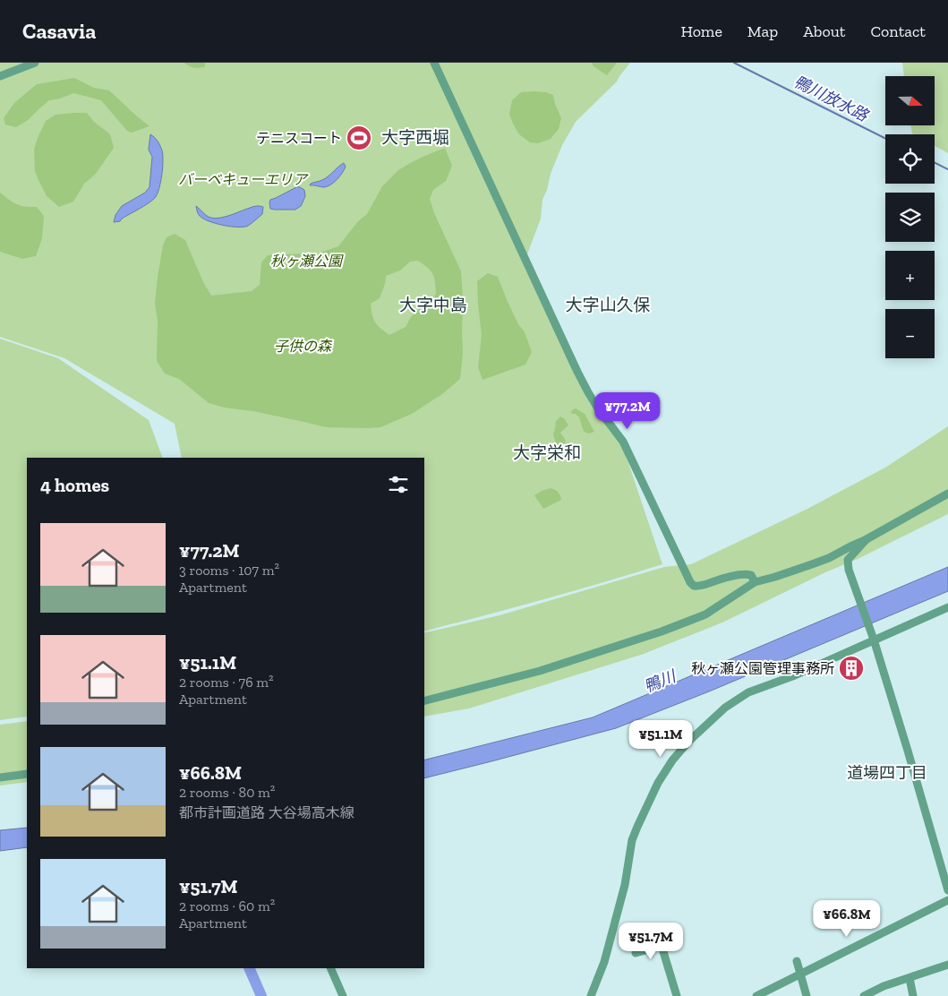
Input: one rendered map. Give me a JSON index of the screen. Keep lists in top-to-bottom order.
{
  "districts": [
    "大字西堀",
    "大字中島",
    "大字山久保",
    "大字栄和",
    "道場四丁目"
  ],
  "water": ["鴨川放水路", "鴨川"],
  "parks": ["バーベキューエリア", "秋ヶ瀬公園", "子供の森"],
  "places": {
    "sports": ["テニスコート"],
    "building": ["秋ヶ瀬公園管理事務所"]
  },
  "north": "right",
  "page": {
    "header": "Casavia",
    "nav": [
      "Home",
      "Map",
      "About",
      "Contact"
    ],
    "map_buttons": ["+", "−"],
    "price": [
      "¥77.2M",
      "¥51.1M",
      "¥66.8M",
      "¥51.7M"
    ],
    "heading": "4 homes",
    "list": [
      {
        "name": "¥77.2M",
        "note": "3 rooms · 107 m² · Apartment"
      },
      {
        "name": "¥51.1M",
        "note": "2 rooms · 76 m² · Apartment"
      },
      {
        "name": "¥66.8M",
        "note": "2 rooms · 80 m² · 都市計画道路 大谷場高木線"
      },
      {
        "name": "¥51.7M",
        "note": "2 rooms · 60 m² · Apartment"
      }
    ]
  }
}
